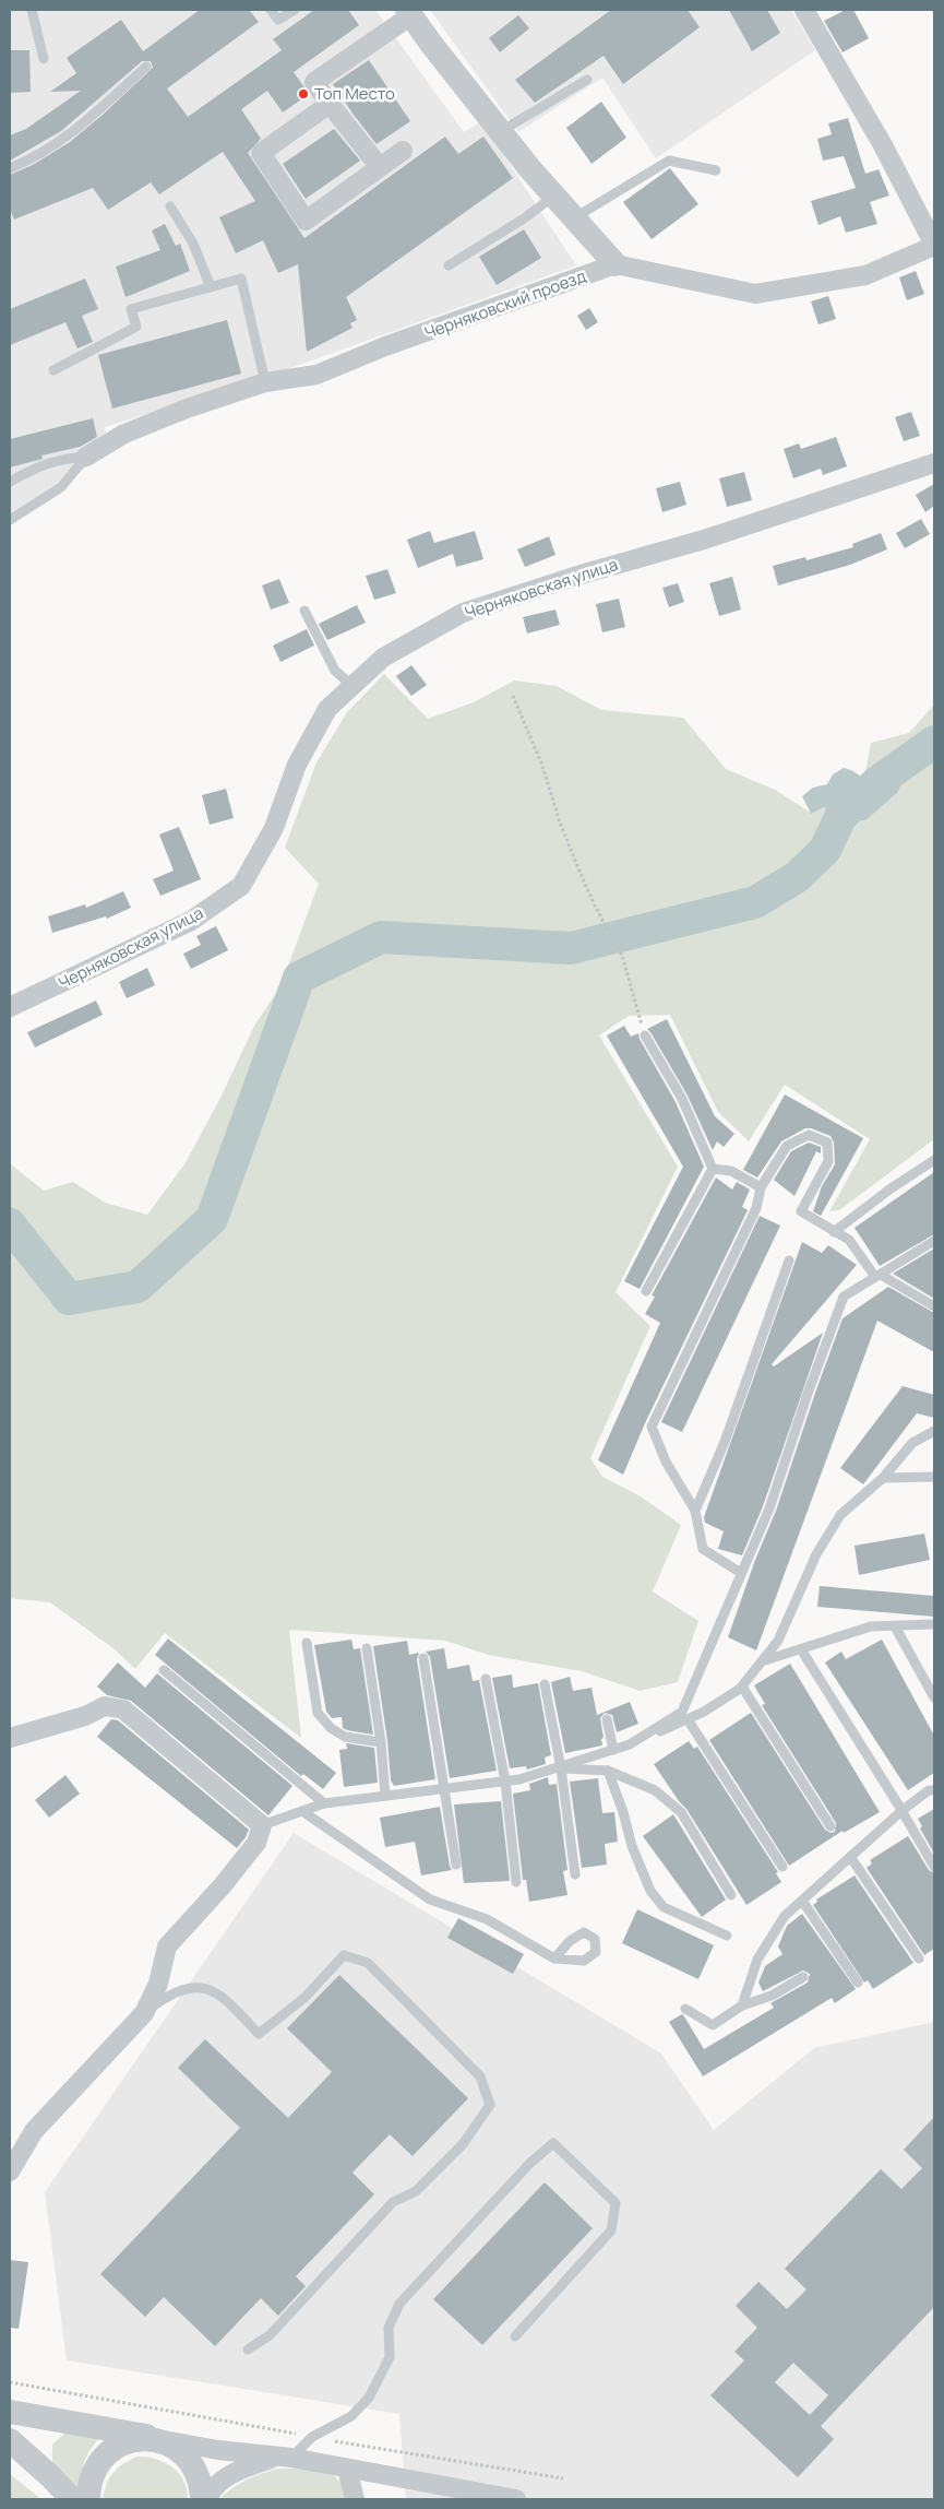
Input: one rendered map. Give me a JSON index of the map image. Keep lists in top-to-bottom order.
{
  "streets": {
    "street": ["Черняковский проезд", "Черняковская улица"]
  },
  "places": ["Топ Место"]
}
